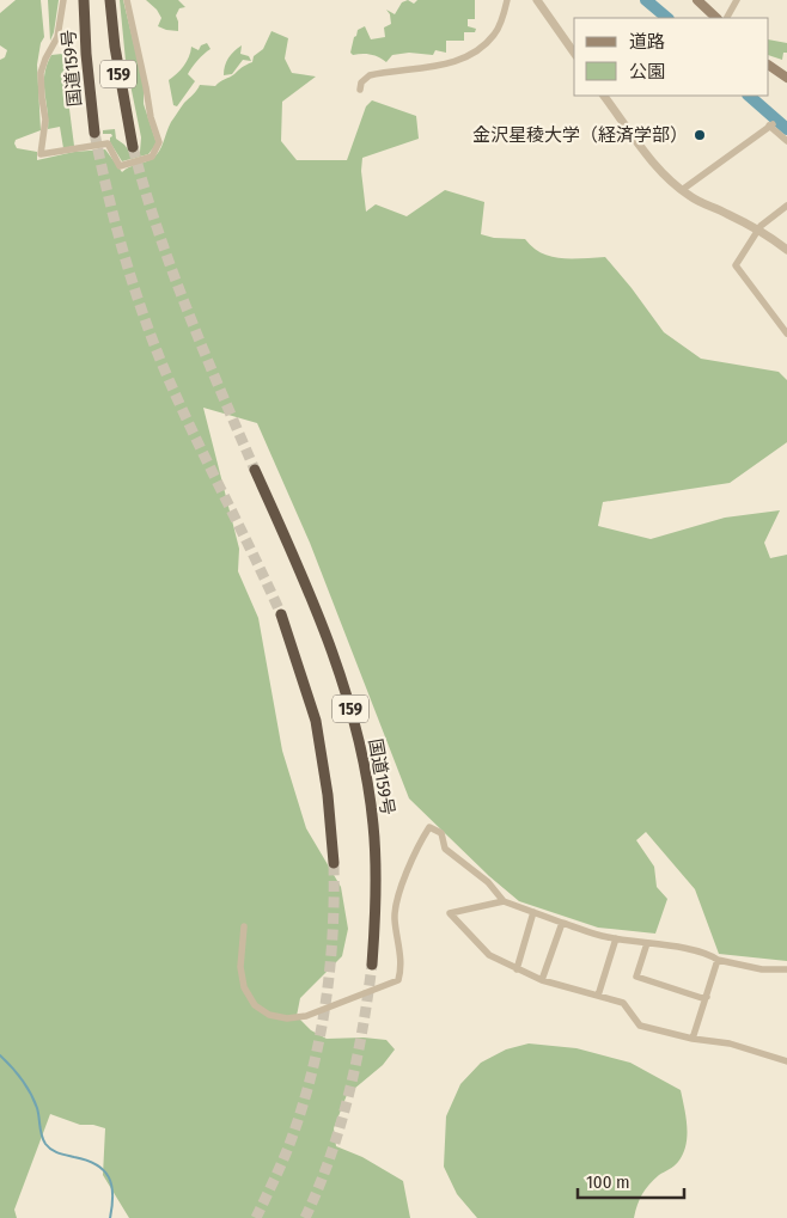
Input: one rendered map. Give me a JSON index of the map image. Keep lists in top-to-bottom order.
{
  "streets": {
    "highway": ["国道159号", "159"]
  },
  "places": ["金沢星稜大学（経済学部）"],
  "legend": ["道路", "公園"],
  "scale_bar": "100 m"
}
